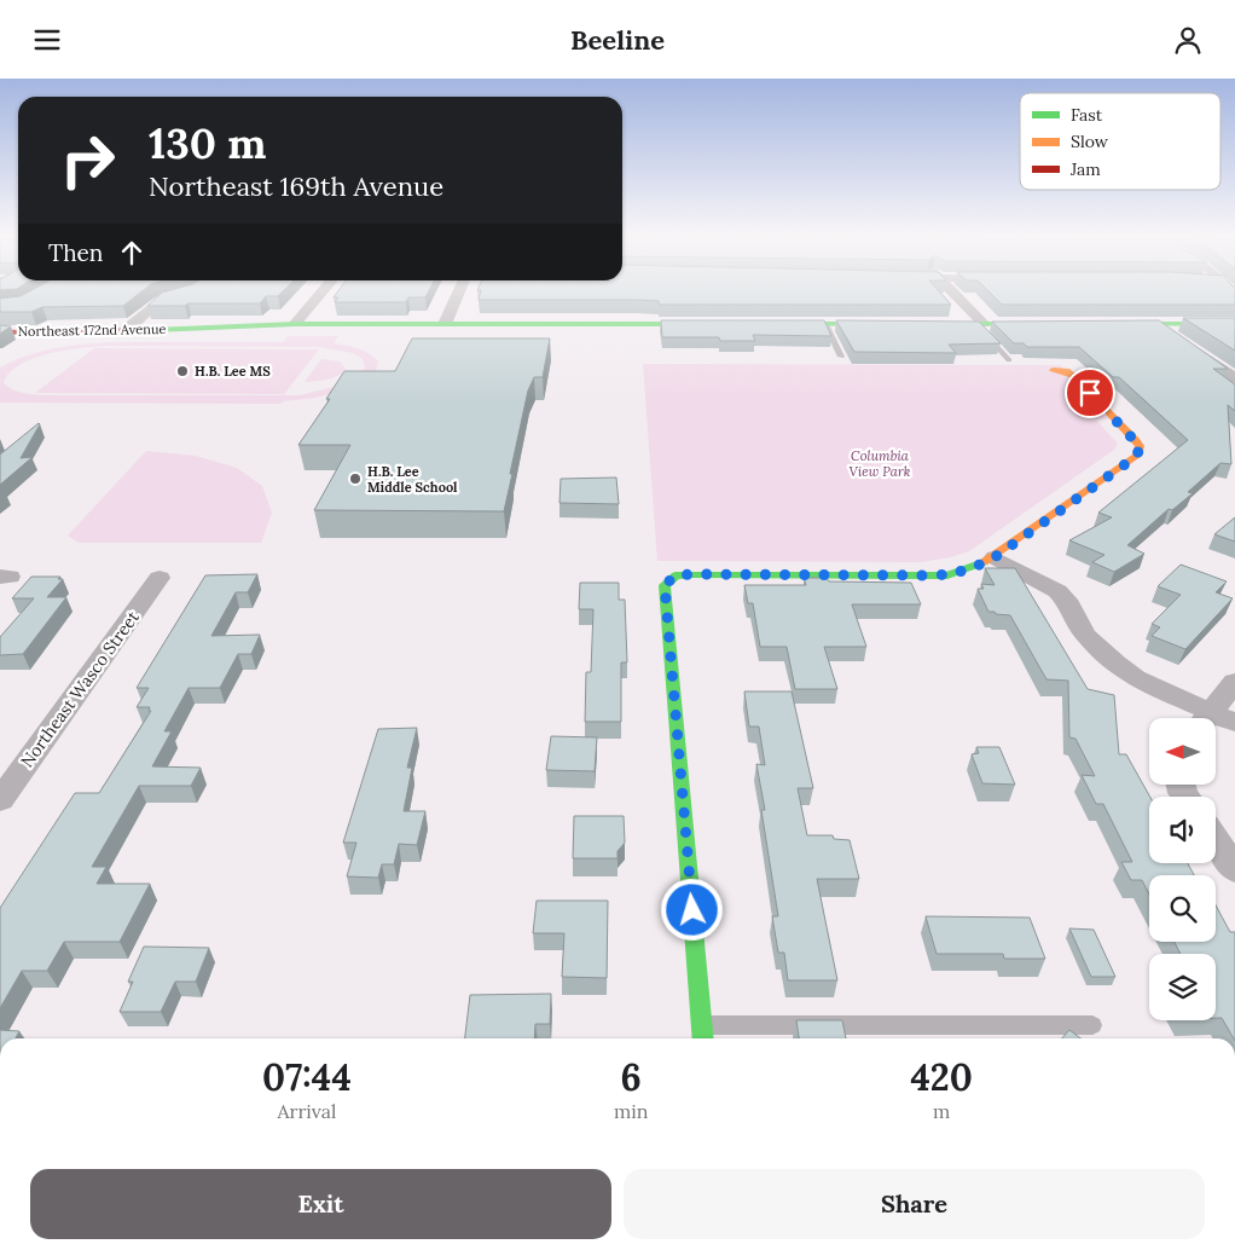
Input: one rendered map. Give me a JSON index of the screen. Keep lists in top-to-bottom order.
{
  "streets": {
    "street": ["Northeast 172nd Avenue", "Northeast Wasco Street"]
  },
  "parks": ["Columbia View Park"],
  "places": ["H.B. Lee MS", "H.B. Lee Middle School"],
  "legend": ["Fast", "Slow", "Jam"],
  "north": "left",
  "page": {
    "header": "Beeline",
    "turn": ["130 m", "Northeast 169th Avenue"],
    "then": "Then",
    "eta": [
      "07:44",
      "Arrival",
      "6",
      "min",
      "420",
      "m"
    ],
    "buttons": ["Exit", "Share"]
  }
}
